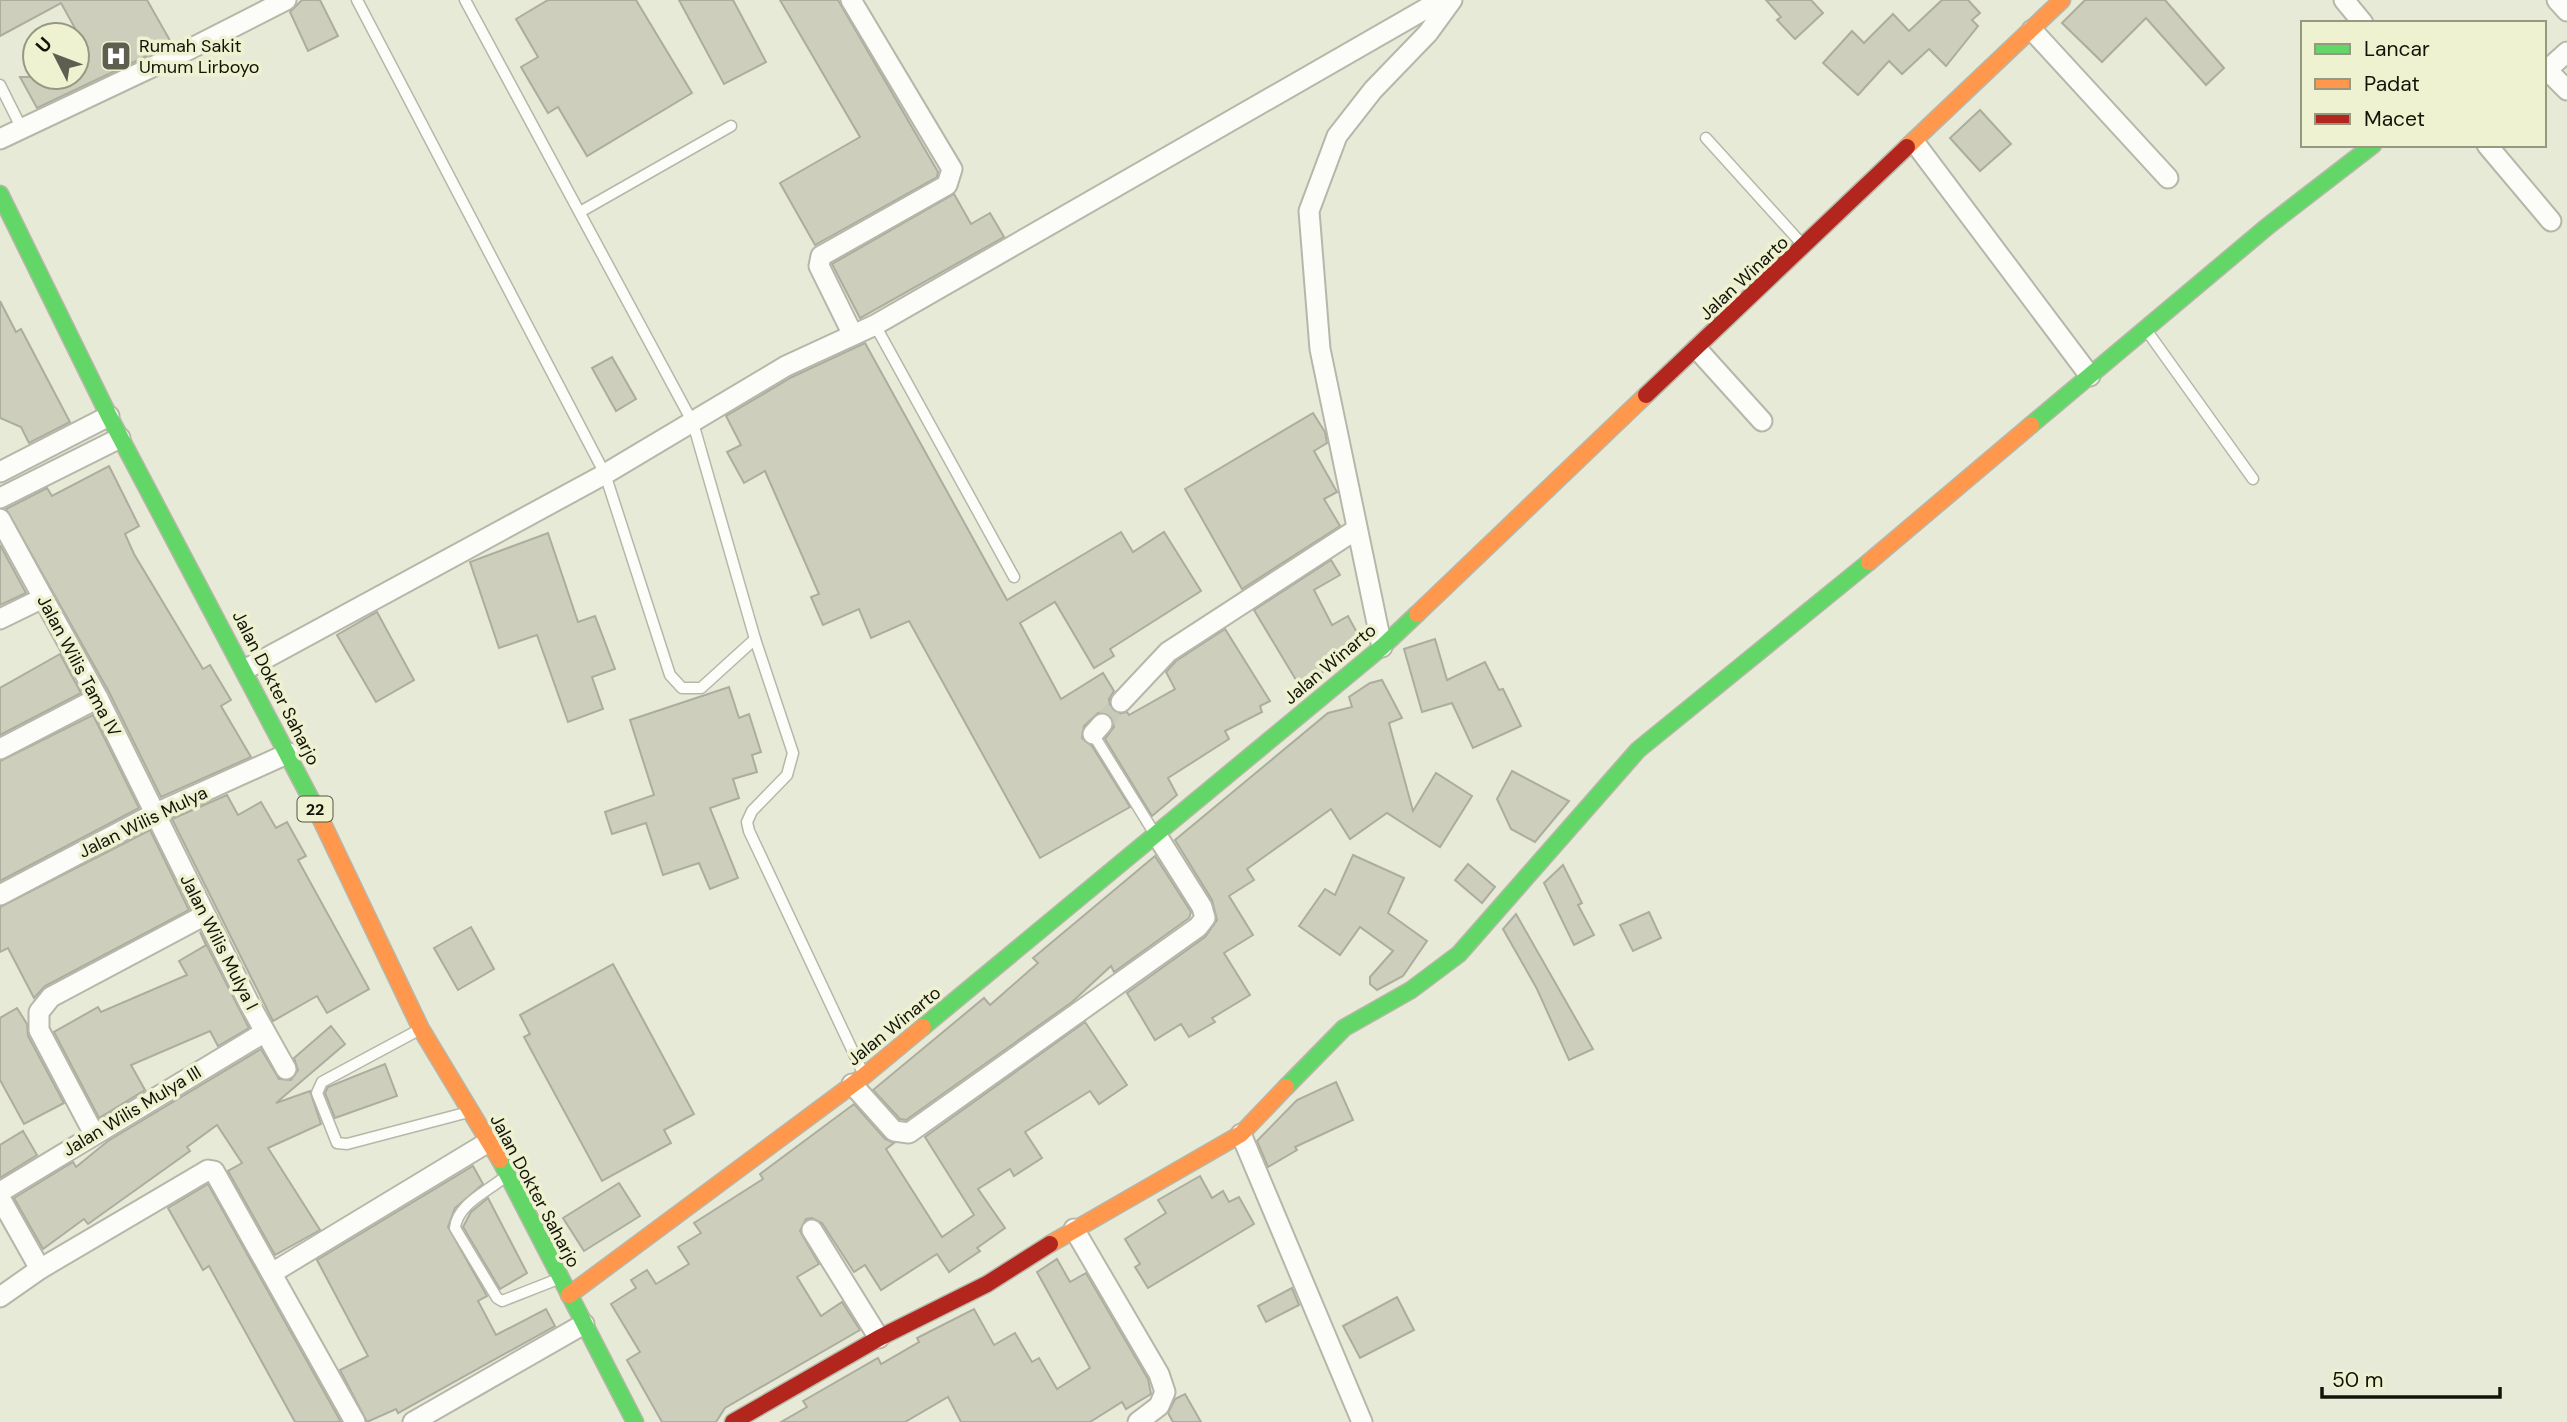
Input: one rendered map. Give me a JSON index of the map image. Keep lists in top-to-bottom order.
{
  "streets": {
    "main road": ["Jalan Winarto", "Jalan Dokter Saharjo", "22"],
    "street": [
      "Jalan Wilis Tama IV",
      "Jalan Wilis Mulya",
      "Jalan Wilis Mulya I",
      "Jalan Wilis Mulya III"
    ]
  },
  "crossings": [
    ["Jalan Winarto", "Jalan Dokter Saharjo"],
    ["Jalan Wilis Tama IV", "Jalan Wilis Mulya"],
    ["Jalan Wilis Tama IV", "Jalan Wilis Mulya I"],
    ["Jalan Dokter Saharjo", "Jalan Wilis Mulya"],
    ["Jalan Wilis Mulya", "Jalan Wilis Mulya I"],
    ["Jalan Wilis Mulya I", "Jalan Wilis Mulya III"]
  ],
  "places": {
    "hospital": ["Rumah Sakit Umum Lirboyo"]
  },
  "legend": ["Lancar", "Padat", "Macet"],
  "scale_bar": "50 m",
  "north": "top left"
}
